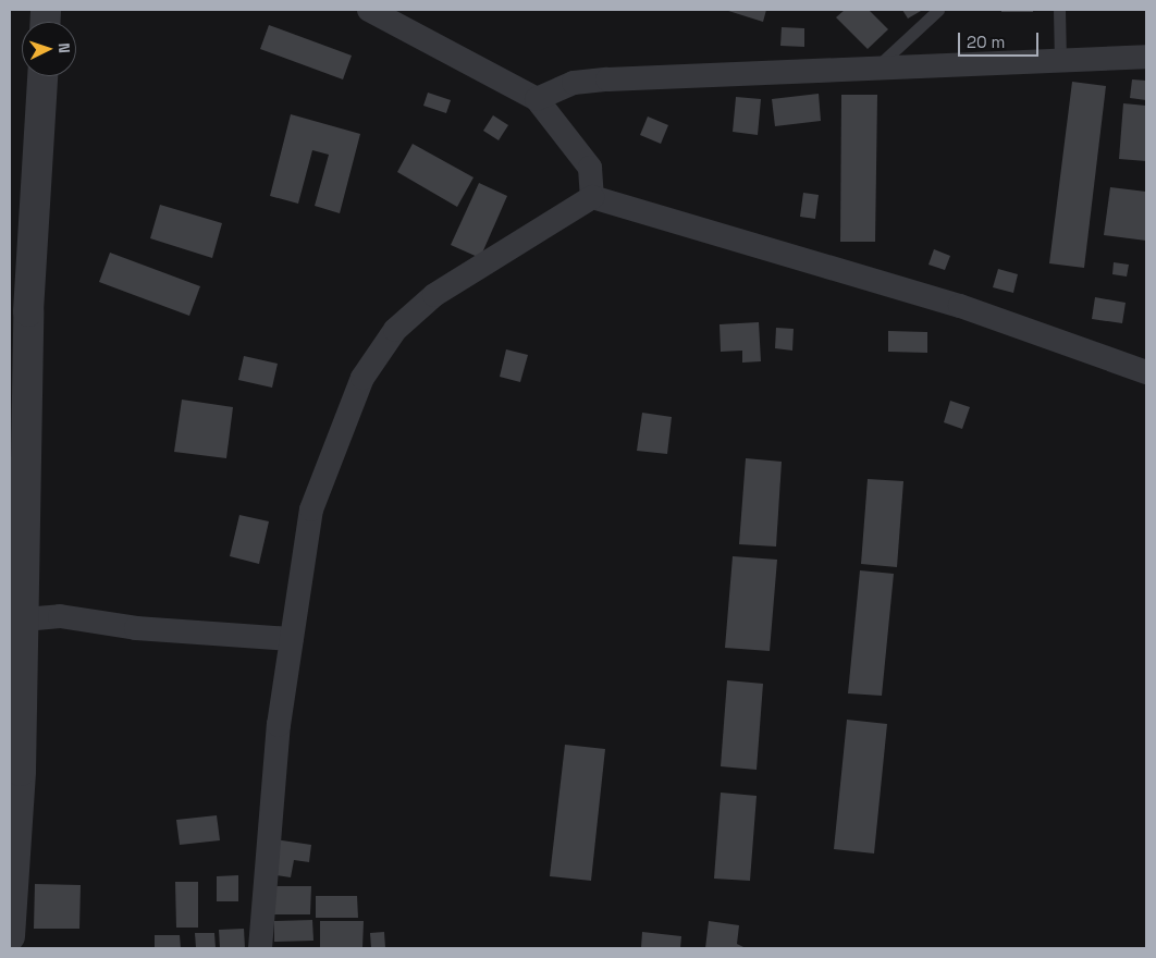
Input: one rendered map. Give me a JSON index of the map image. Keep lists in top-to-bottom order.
{
  "scale_bar": "20 m",
  "north": "right"
}
